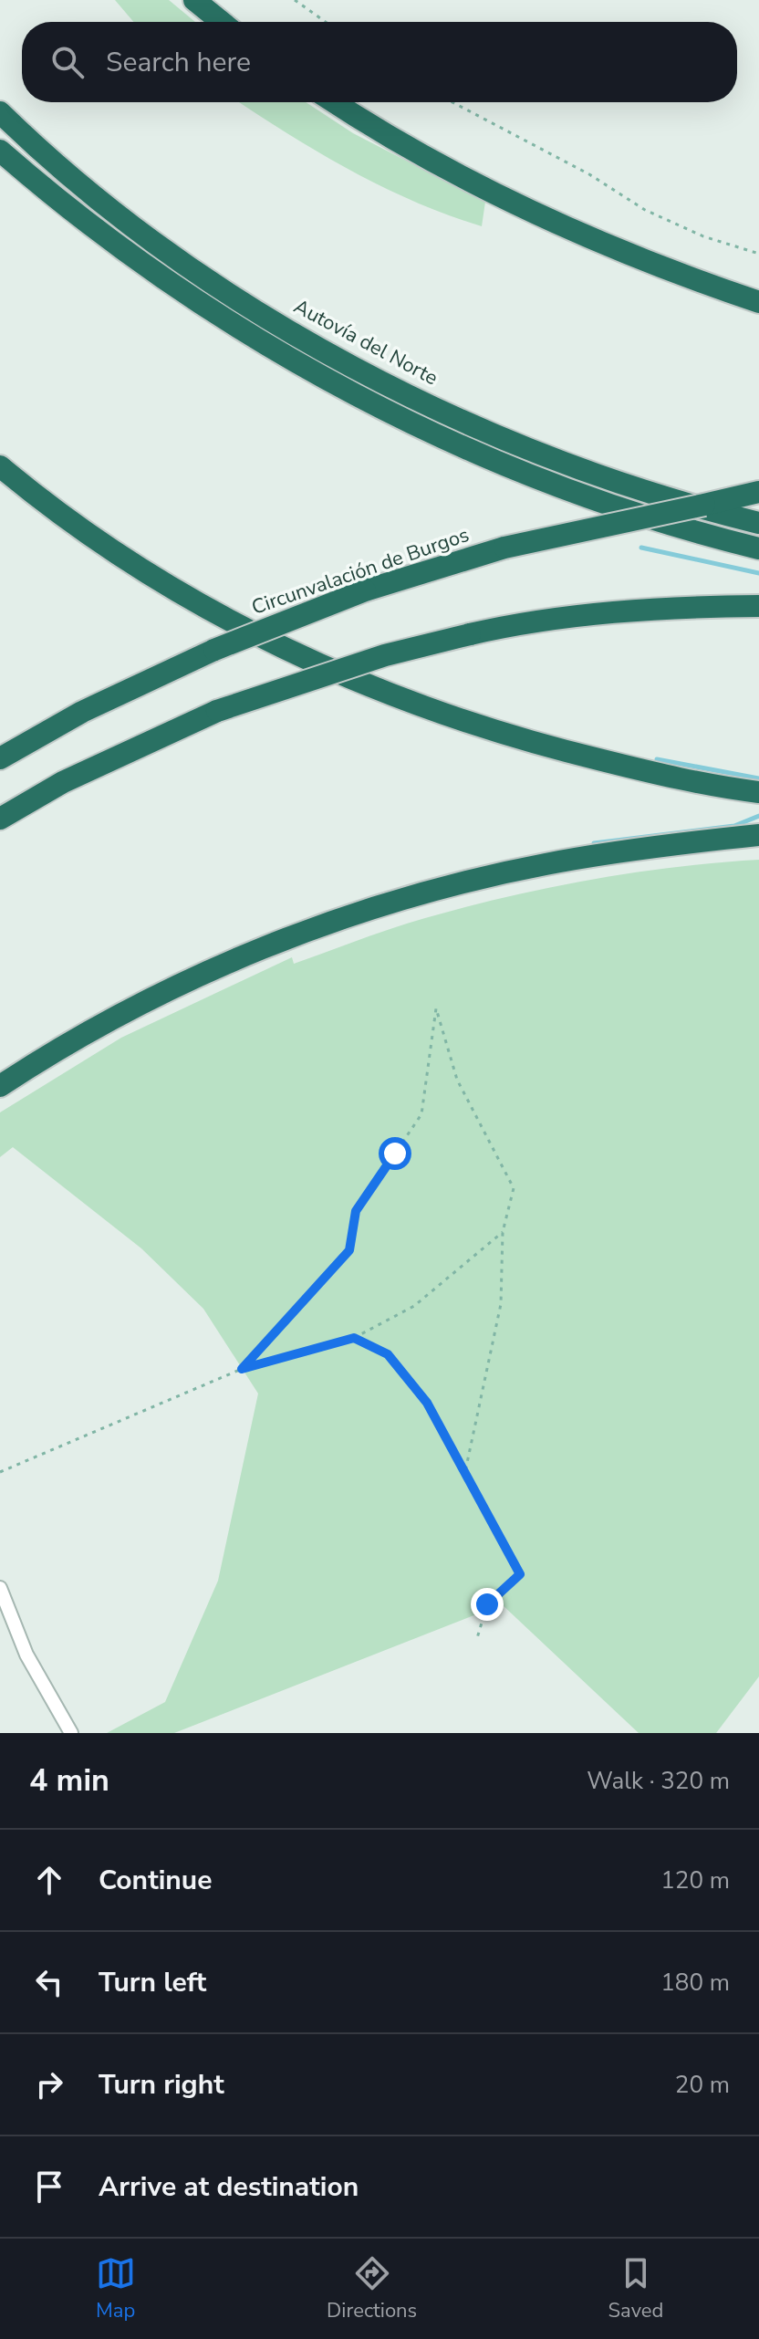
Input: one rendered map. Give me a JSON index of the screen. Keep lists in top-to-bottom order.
{
  "streets": {
    "highway": ["Autovía del Norte", "Circunvalación de Burgos"]
  },
  "page": {
    "search": "Search here",
    "heading": ["4 min", "Walk · 320 m"],
    "list": [
      ["Continue", "120 m"],
      ["Turn left", "180 m"],
      ["Turn right", "20 m"],
      "Arrive at destination"
    ],
    "nav": ["Map", "Directions", "Saved"]
  }
}
